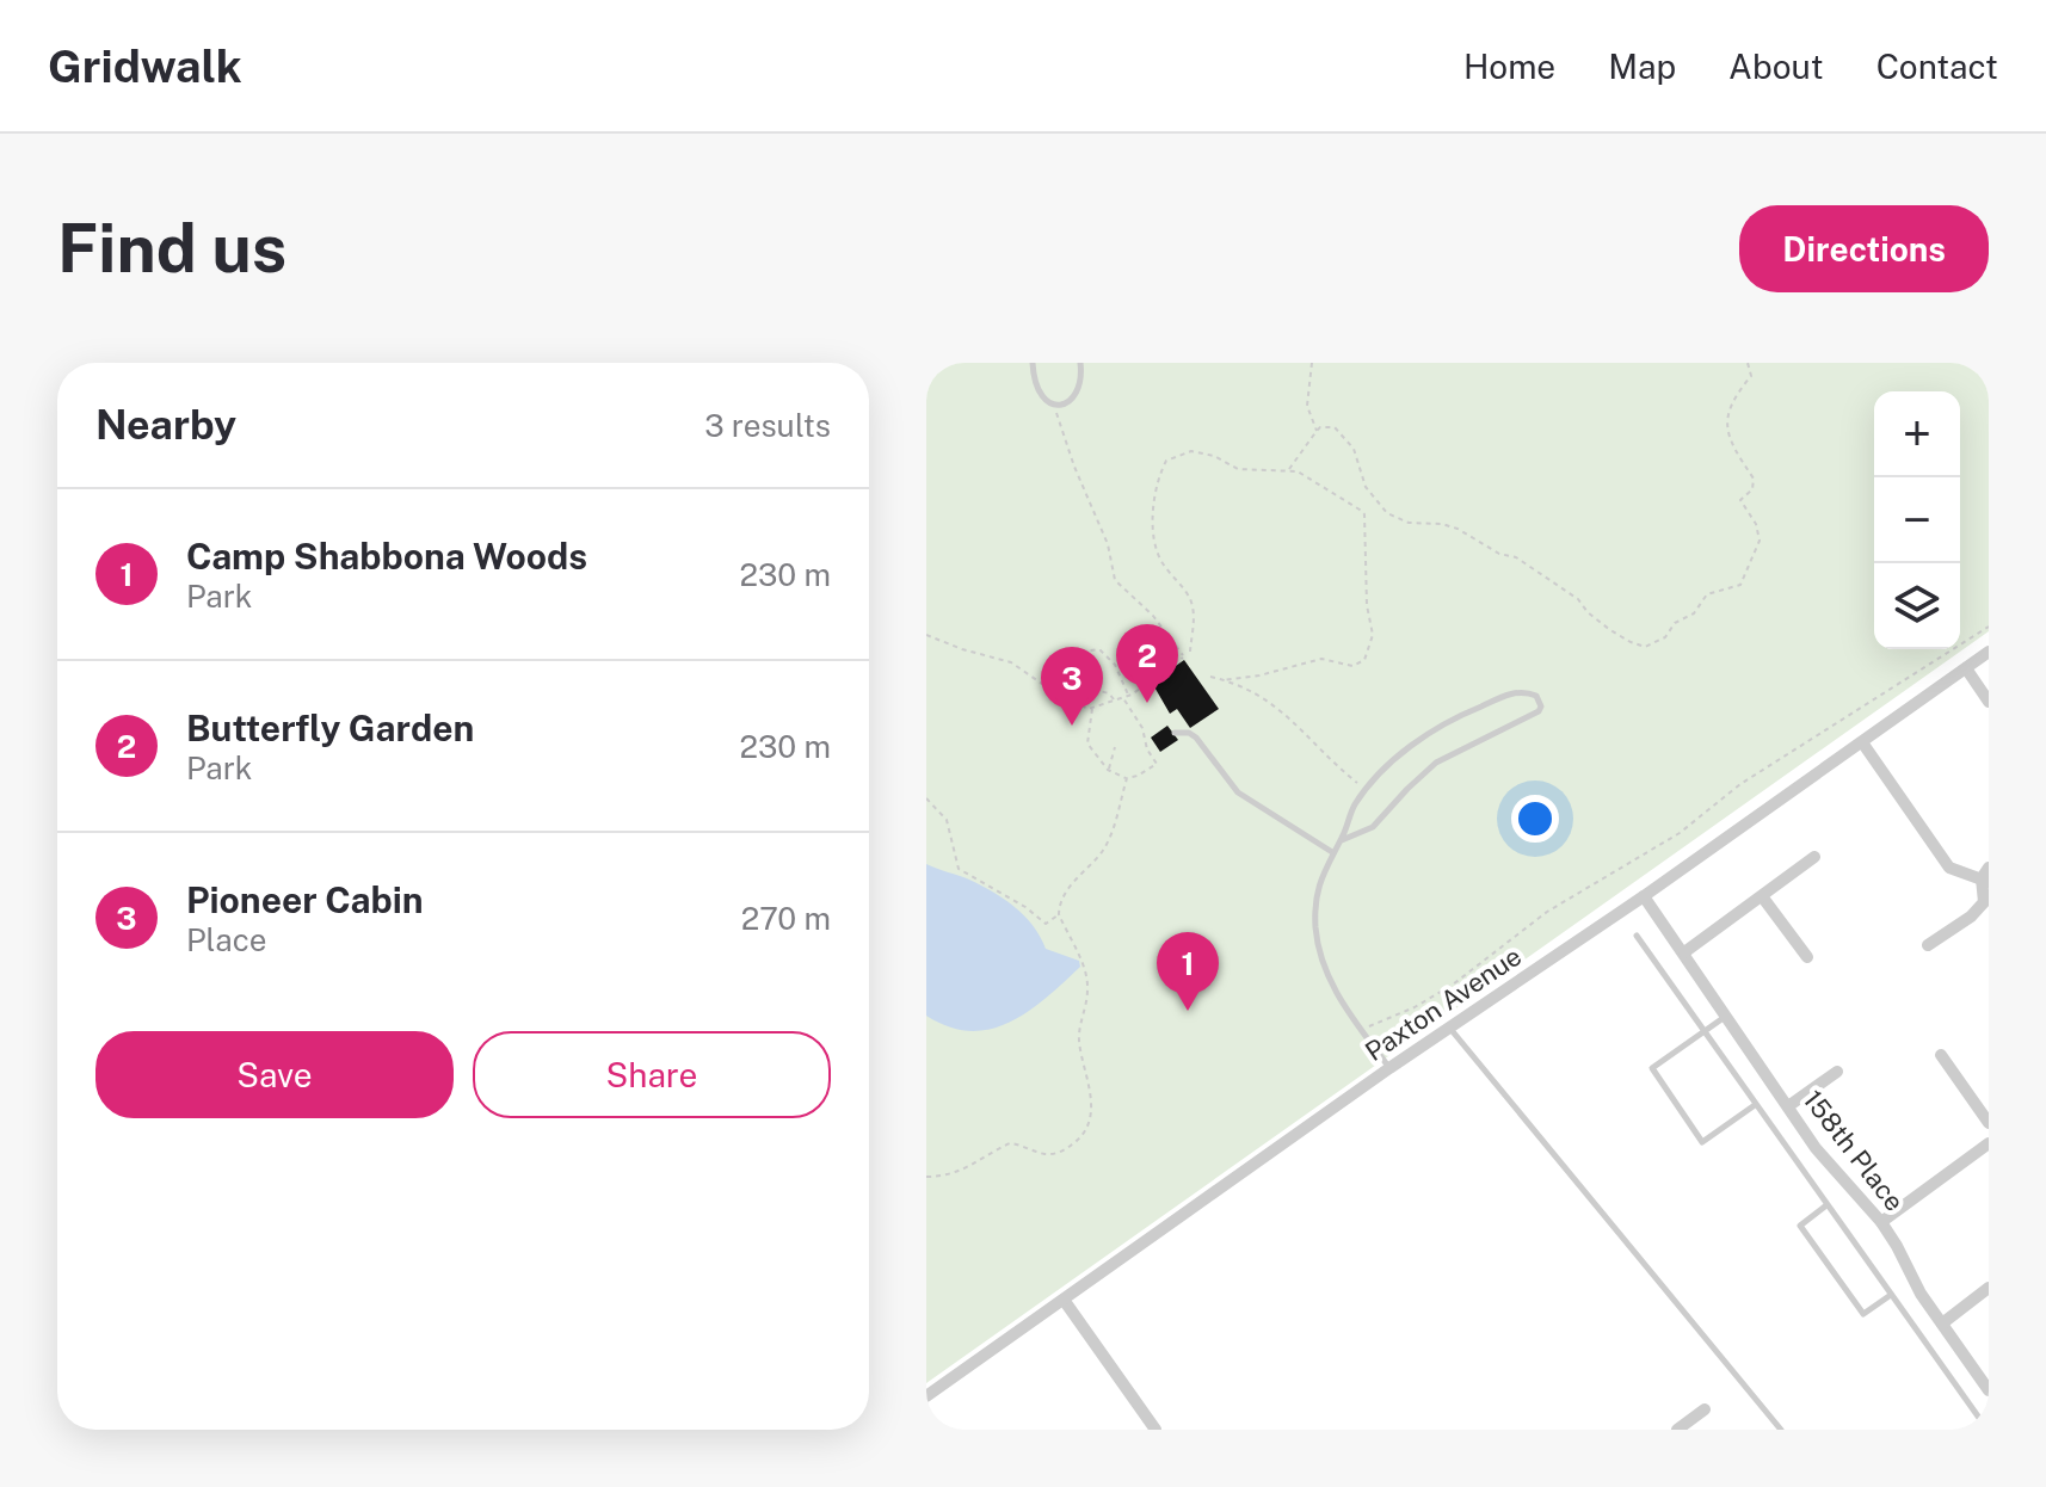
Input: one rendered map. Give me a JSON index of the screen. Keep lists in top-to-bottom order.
{
  "streets": {
    "street": ["Paxton Avenue", "158th Place"]
  },
  "crossings": [
    ["Paxton Avenue", "158th Place"]
  ],
  "page": {
    "header": "Gridwalk",
    "nav": [
      "Home",
      "Map",
      "About",
      "Contact"
    ],
    "buttons": [
      "Directions",
      ["Save", "Share"]
    ],
    "title": "Find us",
    "heading": ["Nearby", "3 results"],
    "map_buttons": ["+", "−"],
    "list": [
      {
        "mark": "1",
        "name": "Camp Shabbona Woods",
        "note": "Park",
        "value": "230 m"
      },
      {
        "mark": "2",
        "name": "Butterfly Garden",
        "note": "Park",
        "value": "230 m"
      },
      {
        "mark": "3",
        "name": "Pioneer Cabin",
        "note": "Place",
        "value": "270 m"
      }
    ],
    "pins": ["2", "3", "1"]
  }
}
